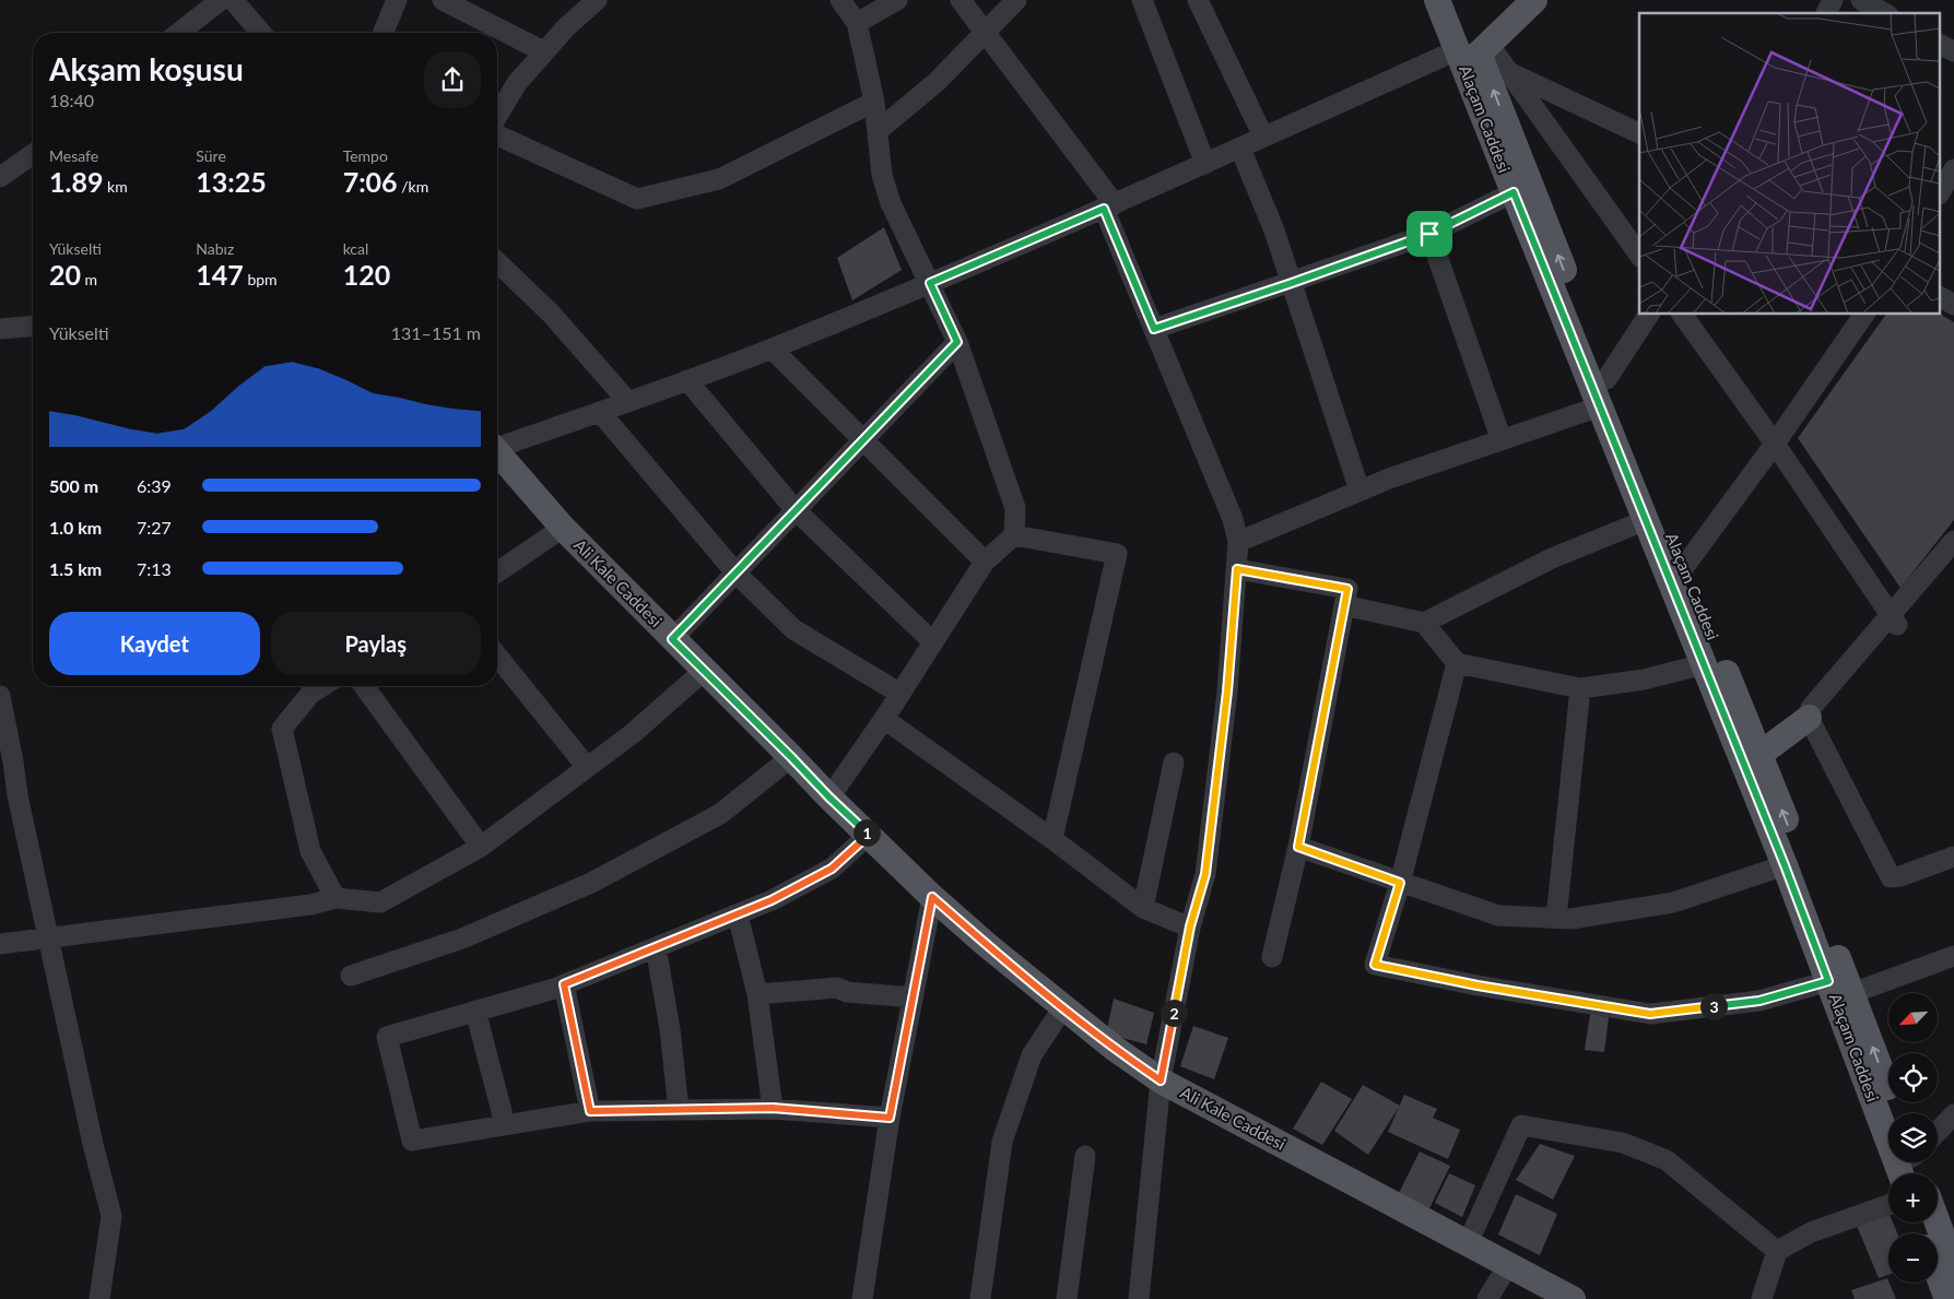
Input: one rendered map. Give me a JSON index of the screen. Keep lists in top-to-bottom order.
{
  "streets": {
    "main road": ["Alaçam Caddesi", "Ali Kale Caddesi"]
  },
  "north": "bottom left",
  "page": {
    "heading": ["Akşam koşusu", "18:40"],
    "stats": [
      ["Mesafe", "1.89 km"],
      ["Süre", "13:25"],
      ["Tempo", "7:06 /km"],
      ["Yükselti", "20 m"],
      ["Nabız", "147 bpm"],
      ["kcal", "120"]
    ],
    "chart": ["Yükselti", "131–151 m"],
    "list": [
      {
        "name": "500 m",
        "note": "6:39"
      },
      {
        "name": "1.0 km",
        "note": "7:27"
      },
      {
        "name": "1.5 km",
        "note": "7:13"
      }
    ],
    "buttons": ["Kaydet", "Paylaş"],
    "pins": ["1", "3", "2"],
    "map_buttons": ["+", "−"]
  }
}
